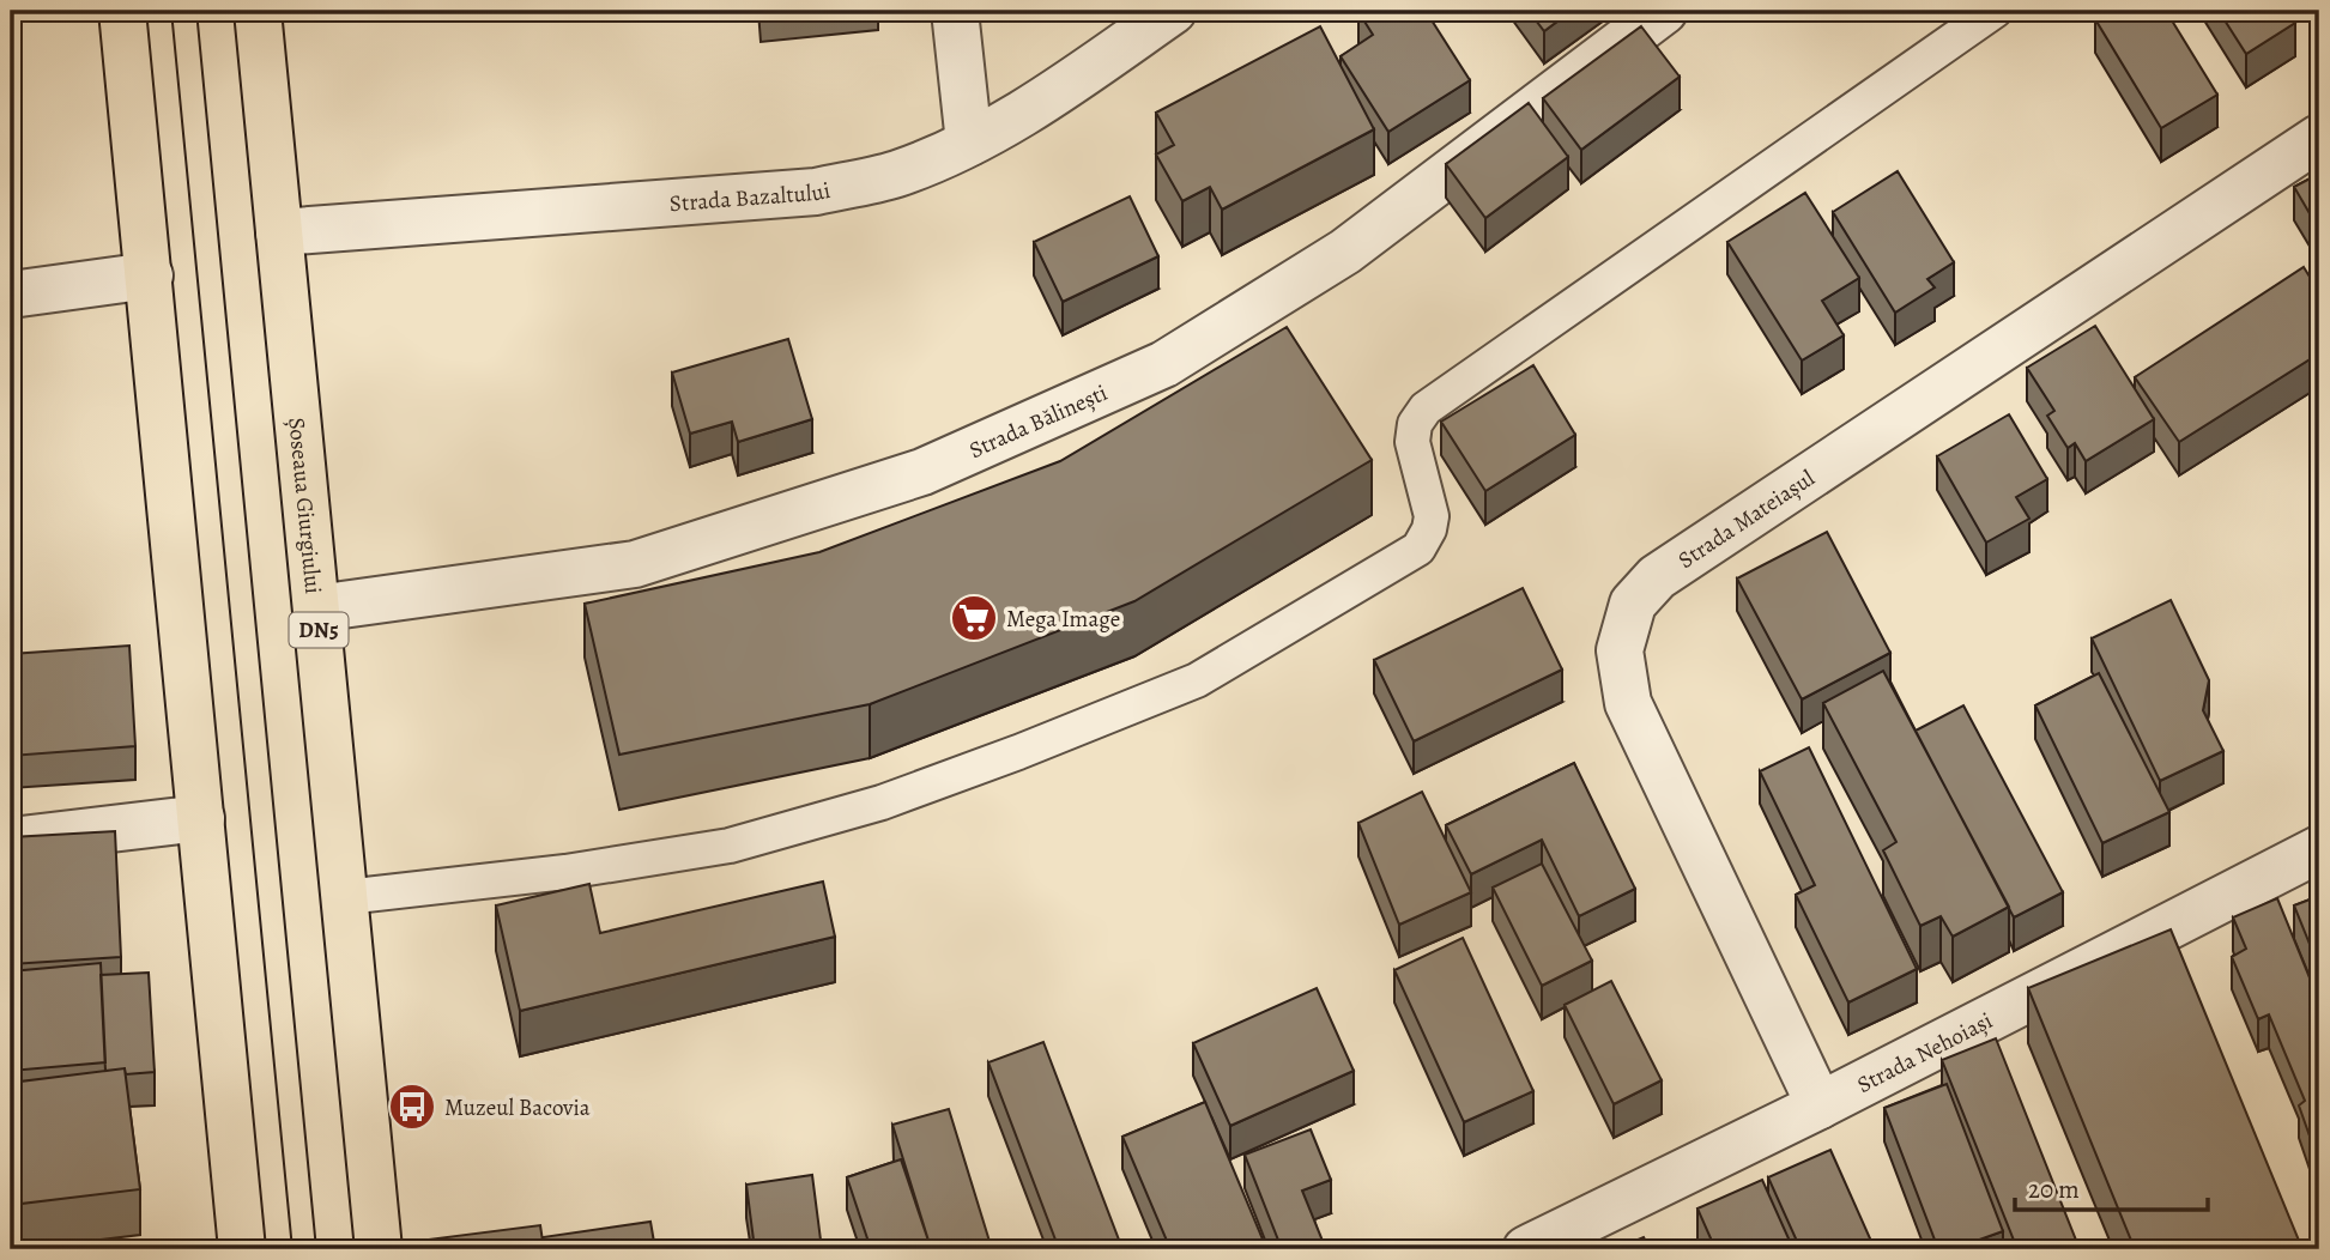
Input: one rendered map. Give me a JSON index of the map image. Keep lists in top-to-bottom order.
{
  "streets": {
    "main road": ["Șoseaua Giurgiului", "DN5"],
    "street": [
      "Strada Bazaltului",
      "Strada Bălinești",
      "Strada Mateiașul",
      "Strada Nehoiași"
    ]
  },
  "crossings": [
    ["Strada Bazaltului", "Șoseaua Giurgiului"],
    ["Strada Bălinești", "Șoseaua Giurgiului"],
    ["Strada Mateiașul", "Strada Nehoiași"]
  ],
  "places": {
    "supermarket": ["Mega Image"],
    "bus stop": ["Muzeul Bacovia"]
  },
  "scale_bar": "20 m"
}
